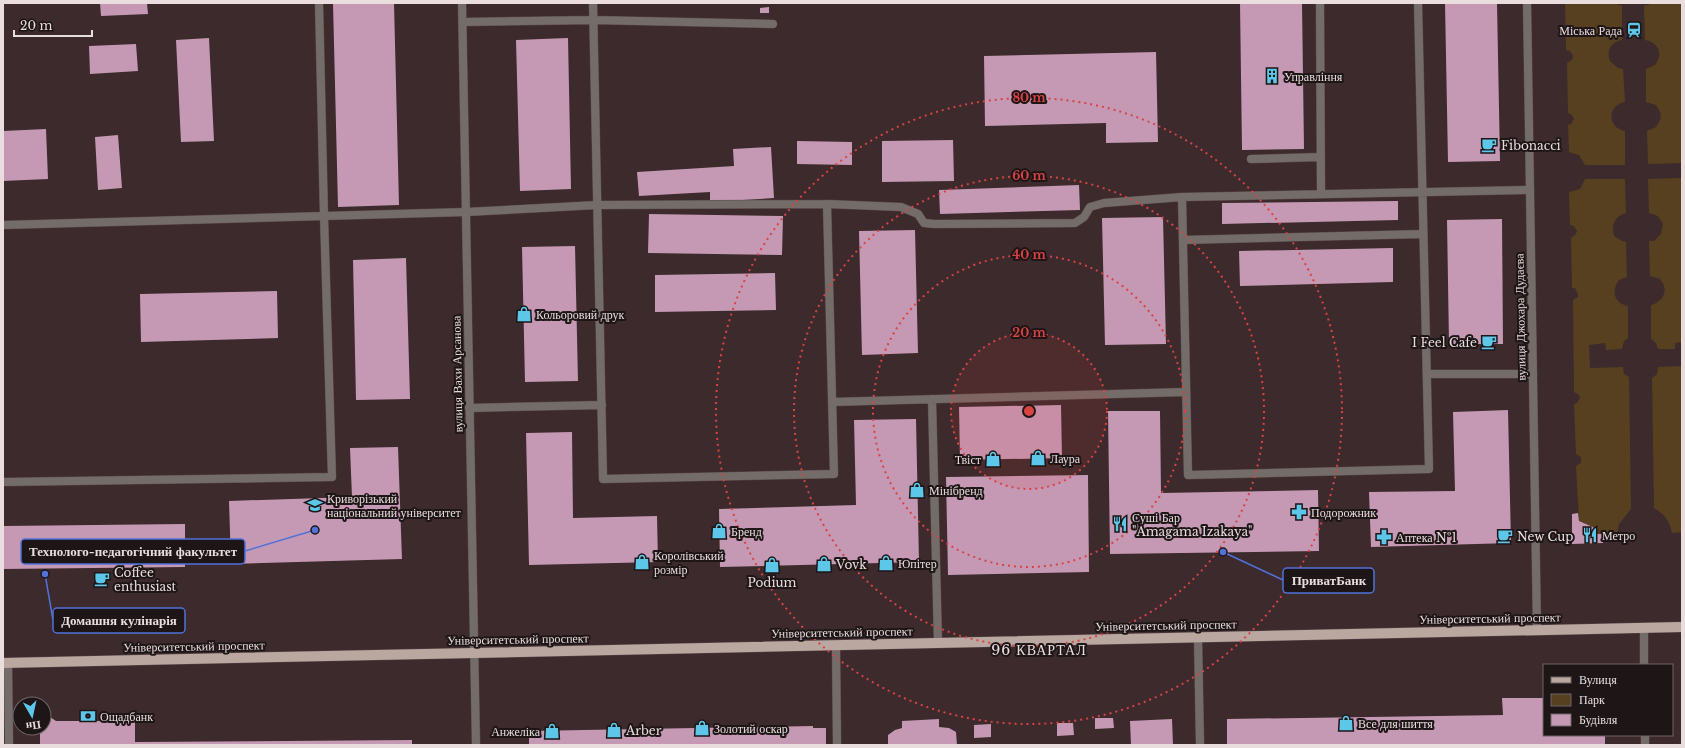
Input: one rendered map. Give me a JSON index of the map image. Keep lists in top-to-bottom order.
{
  "streets": {
    "main road": ["Університетський проспект"],
    "street": ["вулиця Джохара Дудаєва", "вулиця Вахи Арсанова"]
  },
  "crossings": [
    ["вулиця Джохара Дудаєва", "Університетський проспект"],
    ["вулиця Вахи Арсанова", "Університетський проспект"]
  ],
  "districts": ["96 КВАРТАЛ"],
  "places": {
    "station": ["Міська Рада"],
    "building": ["Управління"],
    "cafe": [
      "Fibonacci",
      "I Feel Cafe",
      "New Cup",
      "Coffee enthusiast"
    ],
    "shop": [
      "Кольоровий друк",
      "Лаура",
      "Твіст",
      "Мінібренд",
      "Бренд",
      "Королівський розмір",
      "Юпітер",
      "Vovk",
      "Podium",
      "Все для шиття",
      "Золотий оскар",
      "Arber",
      "Анжеліка"
    ],
    "school or university": ["Криворізький національний університет"],
    "pharmacy": ["Подорожник", "Аптека №1"],
    "restaurant": ["Суші Бар \"Amagama Izakaya\"", "Метро"],
    "other": ["Технолого-педагогічний факультет", "ПриватБанк", "Домашня кулінарія"],
    "bank": ["Ощадбанк"]
  },
  "legend": ["Вулиця", "Парк", "Будівля"],
  "scale_bar": "20 m",
  "north": "bottom",
  "rings": [
    "80 m",
    "60 m",
    "40 m",
    "20 m"
  ]
}
